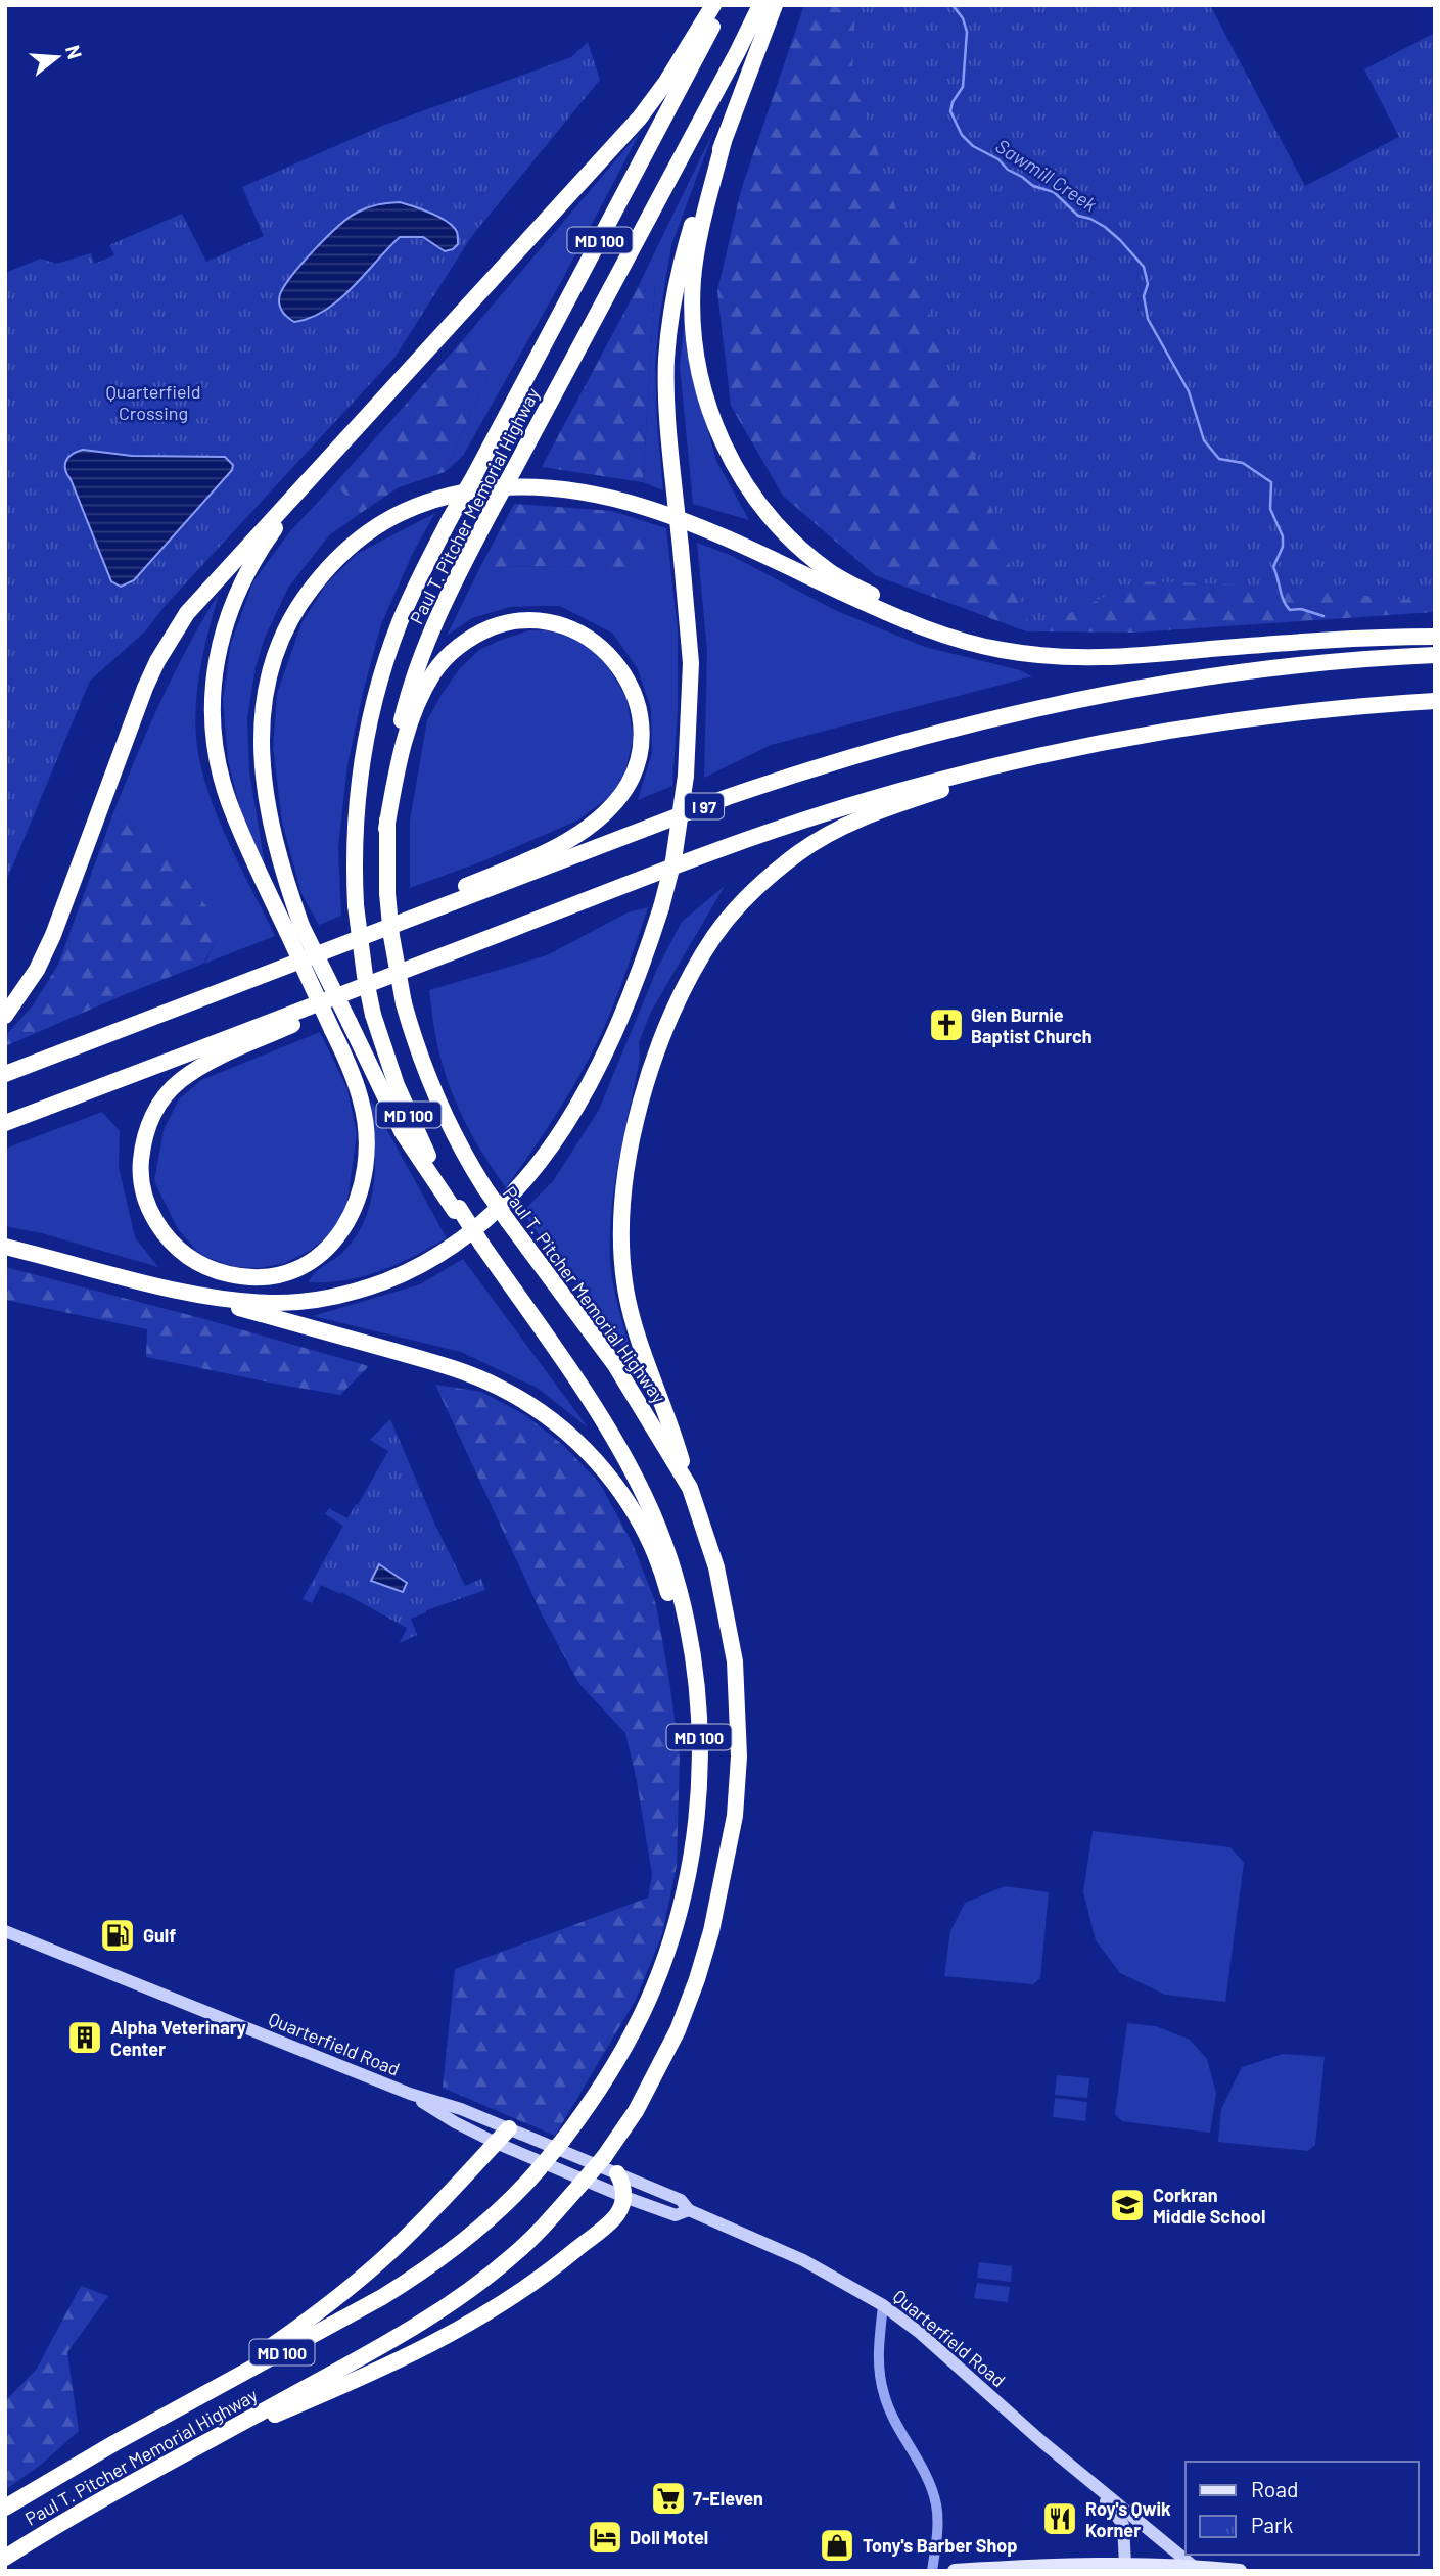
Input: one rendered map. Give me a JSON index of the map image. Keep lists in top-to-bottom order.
{
  "streets": {
    "highway": ["MD 100", "Paul T. Pitcher Memorial Highway", "I 97"],
    "main road": ["Quarterfield Road"]
  },
  "water": ["Sawmill Creek"],
  "parks": ["Quarterfield Crossing"],
  "places": {
    "church": ["Glen Burnie Baptist Church"],
    "fuel station": ["Gulf"],
    "building": ["Alpha Veterinary Center"],
    "school or university": ["Corkran Middle School"],
    "supermarket": ["7-Eleven"],
    "restaurant": ["Roy's Qwik Korner"],
    "hotel": ["Doll Motel"],
    "shop": ["Tony's Barber Shop"]
  },
  "legend": ["Road", "Park"],
  "north": "right"
}
